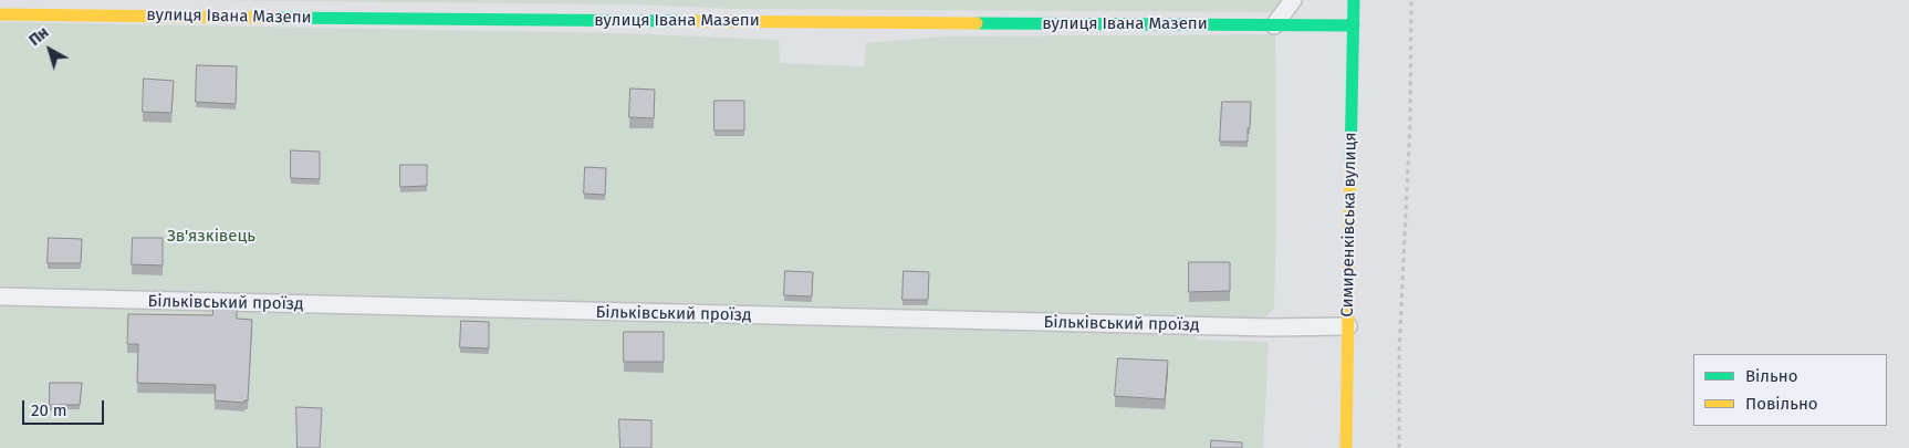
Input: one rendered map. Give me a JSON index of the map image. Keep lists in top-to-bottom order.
{
  "streets": {
    "street": ["вулиця Івана Мазепи", "Симиренківська вулиця"],
    "lane": ["Більківський проїзд"]
  },
  "crossings": [
    ["вулиця Івана Мазепи", "Симиренківська вулиця"],
    ["Симиренківська вулиця", "Більківський проїзд"]
  ],
  "parks": ["Зв'язківець"],
  "legend": ["Вільно", "Повільно"],
  "scale_bar": "20 m",
  "north": "top left"
}
